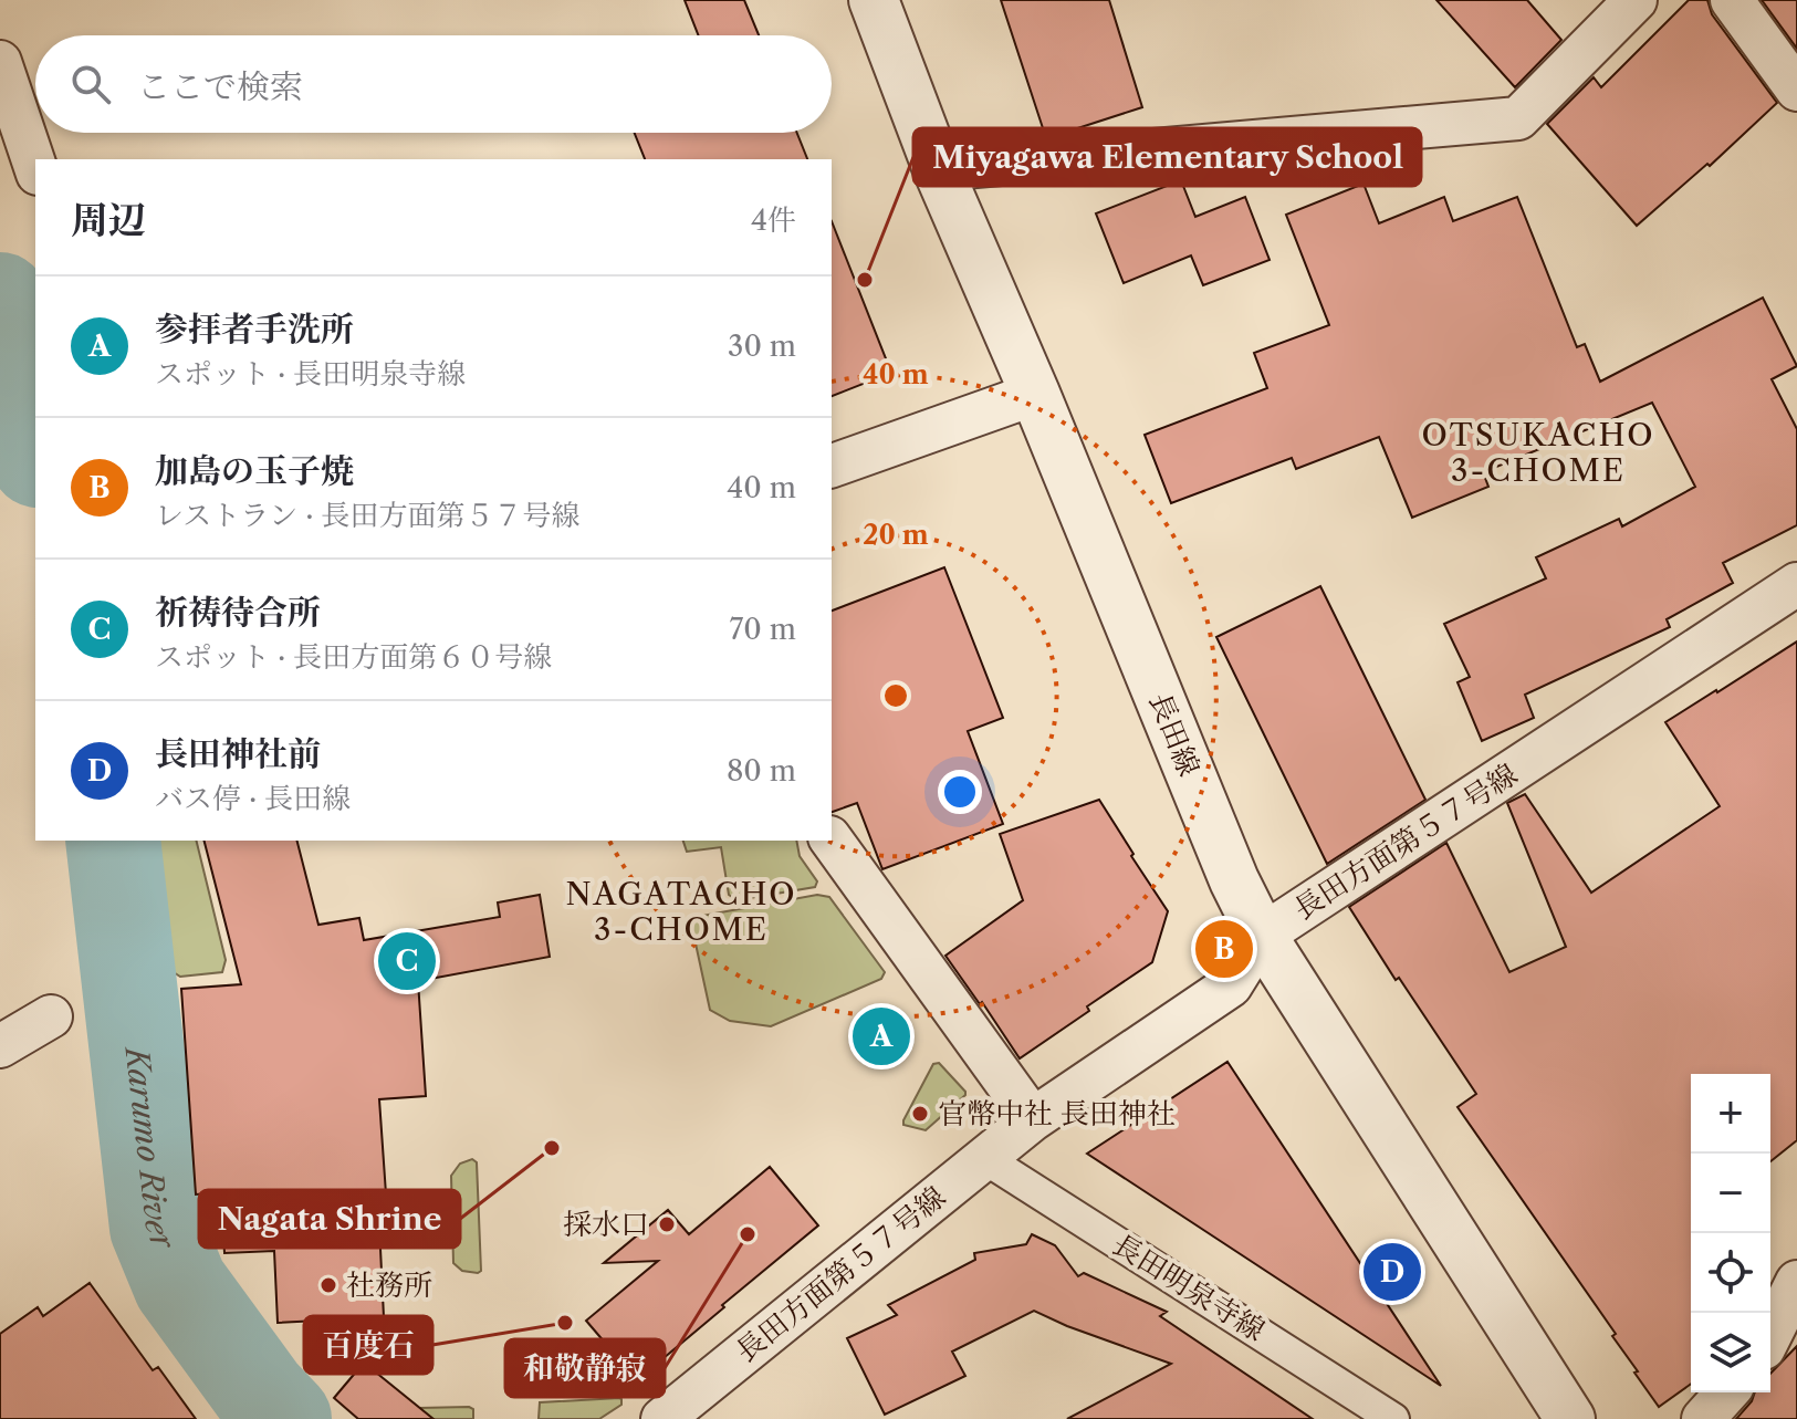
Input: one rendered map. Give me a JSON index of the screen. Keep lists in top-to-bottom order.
{
  "streets": {
    "street": ["長田線", "長田方面第５７号線", "長田明泉寺線"]
  },
  "crossings": [
    ["長田線", "長田方面第５７号線"],
    ["長田方面第５７号線", "長田明泉寺線"]
  ],
  "districts": ["OTSUKACHO 3-CHOME", "NAGATACHO 3-CHOME"],
  "water": ["Karumo River"],
  "places": [
    "Miyagawa Elementary School",
    "官幣中社 長田神社",
    "Nagata Shrine",
    "採水口",
    "和敬静寂",
    "社務所",
    "百度石"
  ],
  "page": {
    "search": "ここで検索",
    "heading": ["周辺", "4件"],
    "list": [
      {
        "mark": "A",
        "name": "参拝者手洗所",
        "note": "スポット · 長田明泉寺線",
        "value": "30 m"
      },
      {
        "mark": "B",
        "name": "加島の玉子焼",
        "note": "レストラン · 長田方面第５７号線",
        "value": "40 m"
      },
      {
        "mark": "C",
        "name": "祈祷待合所",
        "note": "スポット · 長田方面第６０号線",
        "value": "70 m"
      },
      {
        "mark": "D",
        "name": "長田神社前",
        "note": "バス停 · 長田線",
        "value": "80 m"
      }
    ],
    "pins": [
      "B",
      "C",
      "A",
      "D"
    ],
    "map_buttons": ["+", "−"]
  },
  "rings": ["40 m", "20 m"]
}
